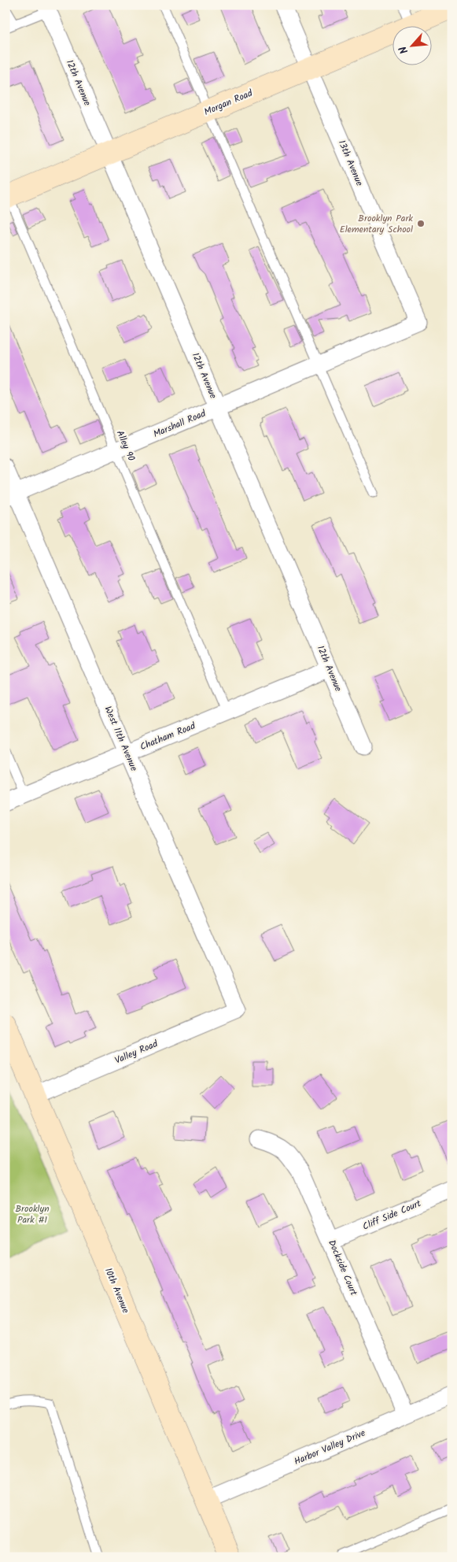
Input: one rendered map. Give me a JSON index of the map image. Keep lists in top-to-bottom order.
{
  "streets": {
    "street": [
      "12th Avenue",
      "Morgan Road",
      "13th Avenue",
      "Marshall Road",
      "Chatham Road",
      "West 11th Avenue",
      "Valley Road",
      "Cliff Side Court",
      "Dockside Court",
      "10th Avenue",
      "Harbor Valley Drive"
    ],
    "lane": ["Alley 90"]
  },
  "crossings": [
    ["12th Avenue", "Morgan Road"],
    ["12th Avenue", "Marshall Road"],
    ["12th Avenue", "Chatham Road"],
    ["Morgan Road", "13th Avenue"],
    ["Morgan Road", "Alley 90"],
    ["13th Avenue", "Marshall Road"],
    ["Marshall Road", "Alley 90"],
    ["Marshall Road", "West 11th Avenue"],
    ["Alley 90", "Chatham Road"],
    ["Chatham Road", "West 11th Avenue"],
    ["West 11th Avenue", "Valley Road"],
    ["Valley Road", "10th Avenue"],
    ["Cliff Side Court", "Dockside Court"],
    ["Dockside Court", "Harbor Valley Drive"],
    ["10th Avenue", "Harbor Valley Drive"]
  ],
  "parks": ["Brooklyn Park #1"],
  "places": ["Brooklyn Park Elementary School"],
  "north": "bottom left"
}
